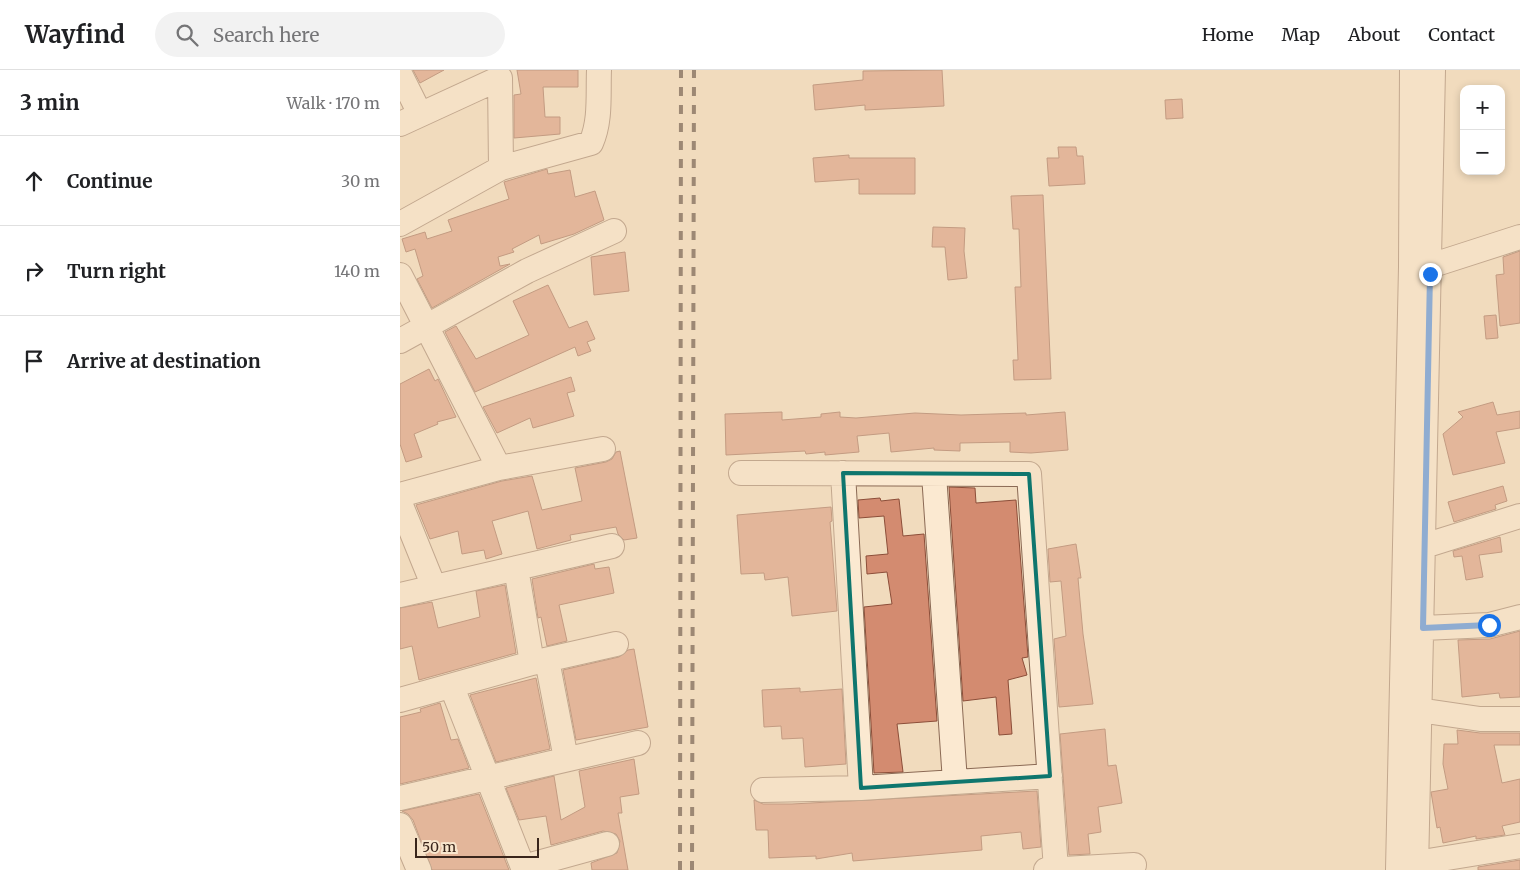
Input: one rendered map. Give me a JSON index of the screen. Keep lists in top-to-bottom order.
{
  "scale_bar": "50 m",
  "page": {
    "header": "Wayfind",
    "search": "Search here",
    "nav": [
      "Home",
      "Map",
      "About",
      "Contact"
    ],
    "heading": ["3 min", "Walk · 170 m"],
    "map_buttons": ["+", "−"],
    "list": [
      ["Continue", "30 m"],
      ["Turn right", "140 m"],
      "Arrive at destination"
    ],
    "scale": "50 m"
  }
}
